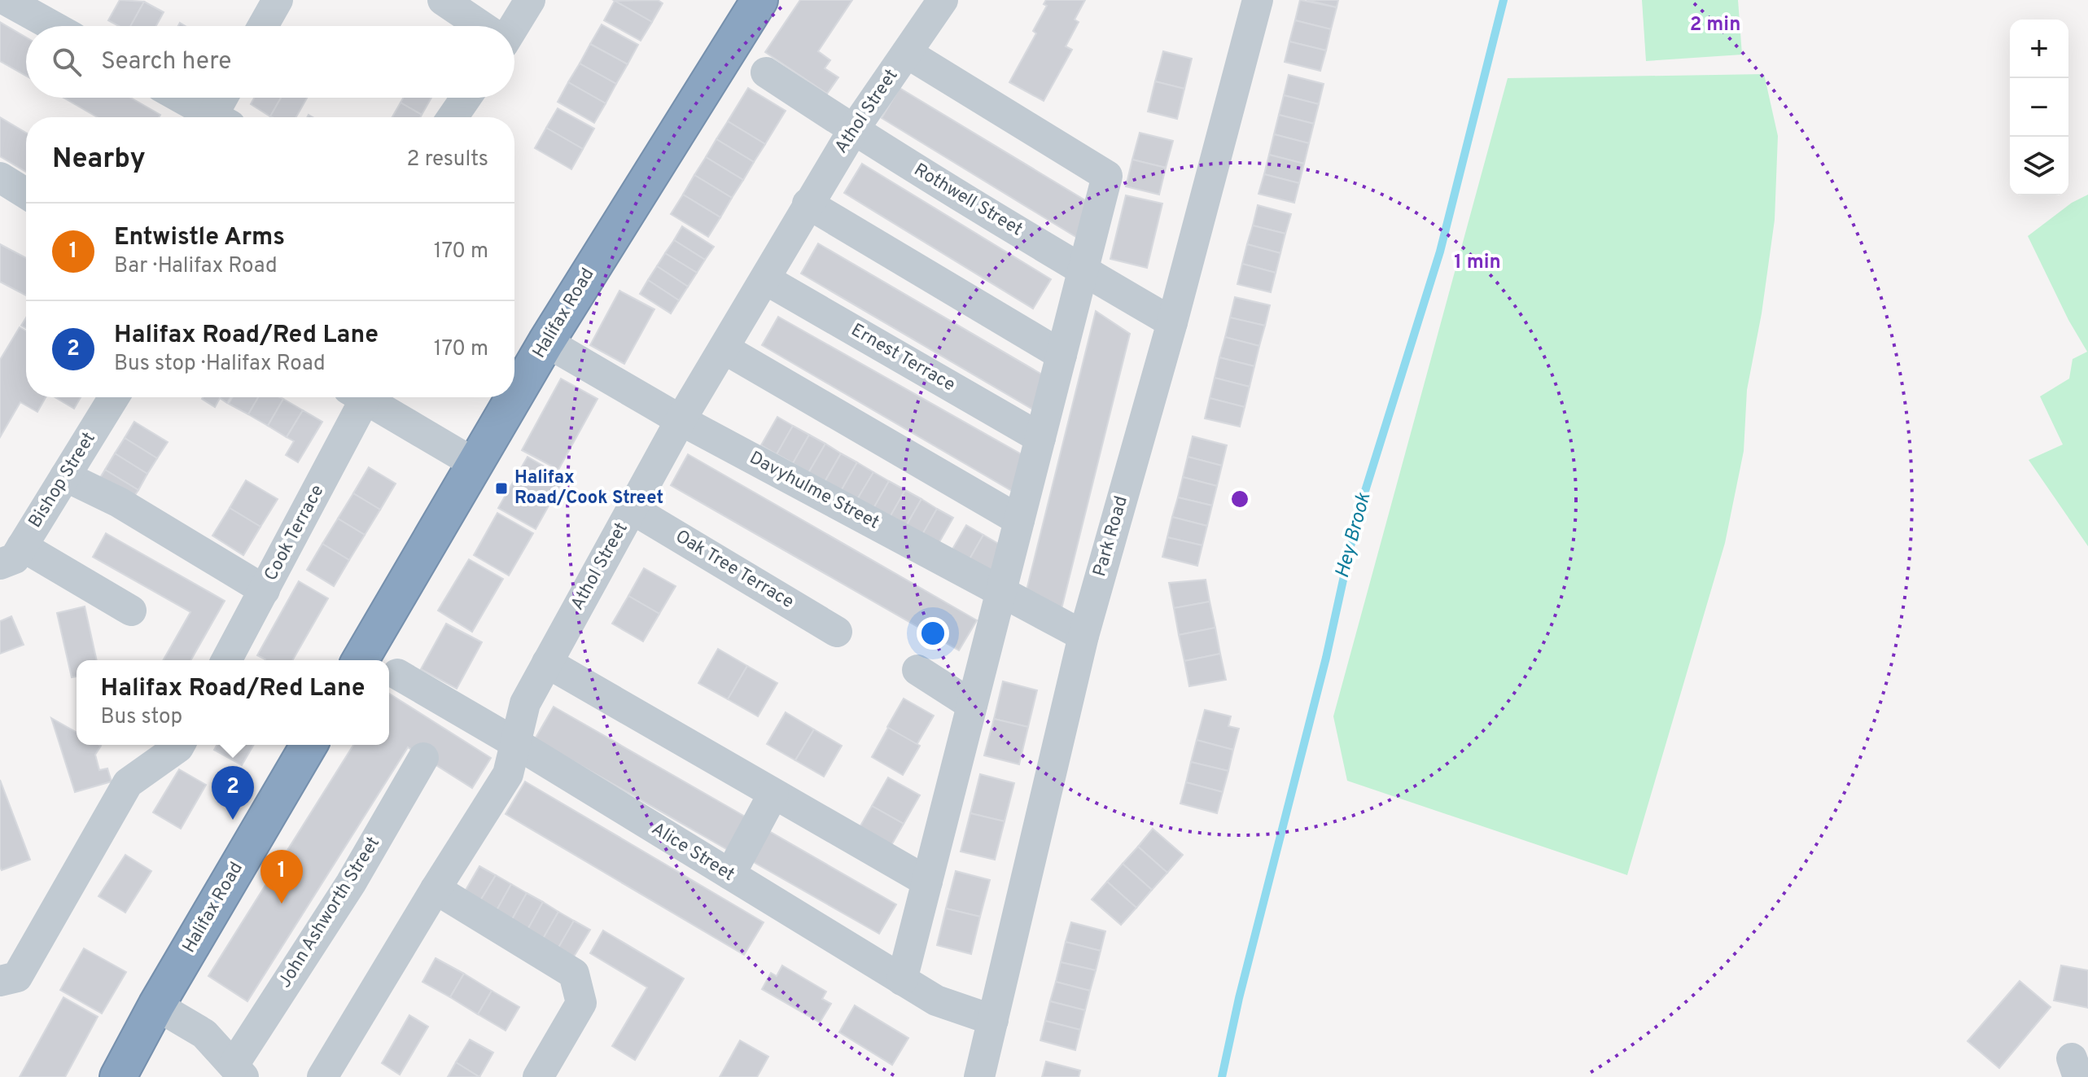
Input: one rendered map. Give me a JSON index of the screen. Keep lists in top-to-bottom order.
{
  "streets": {
    "highway": ["Halifax Road"],
    "street": [
      "Athol Street",
      "Rothwell Street",
      "Ernest Terrace",
      "Bishop Street",
      "Davyhulme Street",
      "Cook Terrace",
      "Park Road",
      "Oak Tree Terrace",
      "Alice Street",
      "John Ashworth Street"
    ]
  },
  "crossings": [
    ["Athol Street", "Rothwell Street"],
    ["Athol Street", "Ernest Terrace"],
    ["Athol Street", "Davyhulme Street"],
    ["Athol Street", "Oak Tree Terrace"],
    ["Athol Street", "Alice Street"],
    ["Rothwell Street", "Park Road"],
    ["Halifax Road", "Davyhulme Street"],
    ["Davyhulme Street", "Park Road"],
    ["Park Road", "Alice Street"]
  ],
  "water": ["Hey Brook"],
  "places": {
    "transit": ["Halifax Road/Cook Street"]
  },
  "page": {
    "map_buttons": ["+", "−"],
    "search": "Search here",
    "heading": ["Nearby", "2 results"],
    "list": [
      {
        "mark": "1",
        "name": "Entwistle Arms",
        "note": "Bar · Halifax Road",
        "value": "170 m"
      },
      {
        "mark": "2",
        "name": "Halifax Road/Red Lane",
        "note": "Bus stop · Halifax Road",
        "value": "170 m"
      }
    ],
    "popup": ["Halifax Road/Red Lane", "Bus stop"],
    "pins": ["2", "1"]
  },
  "rings": ["2 min", "1 min"]
}
